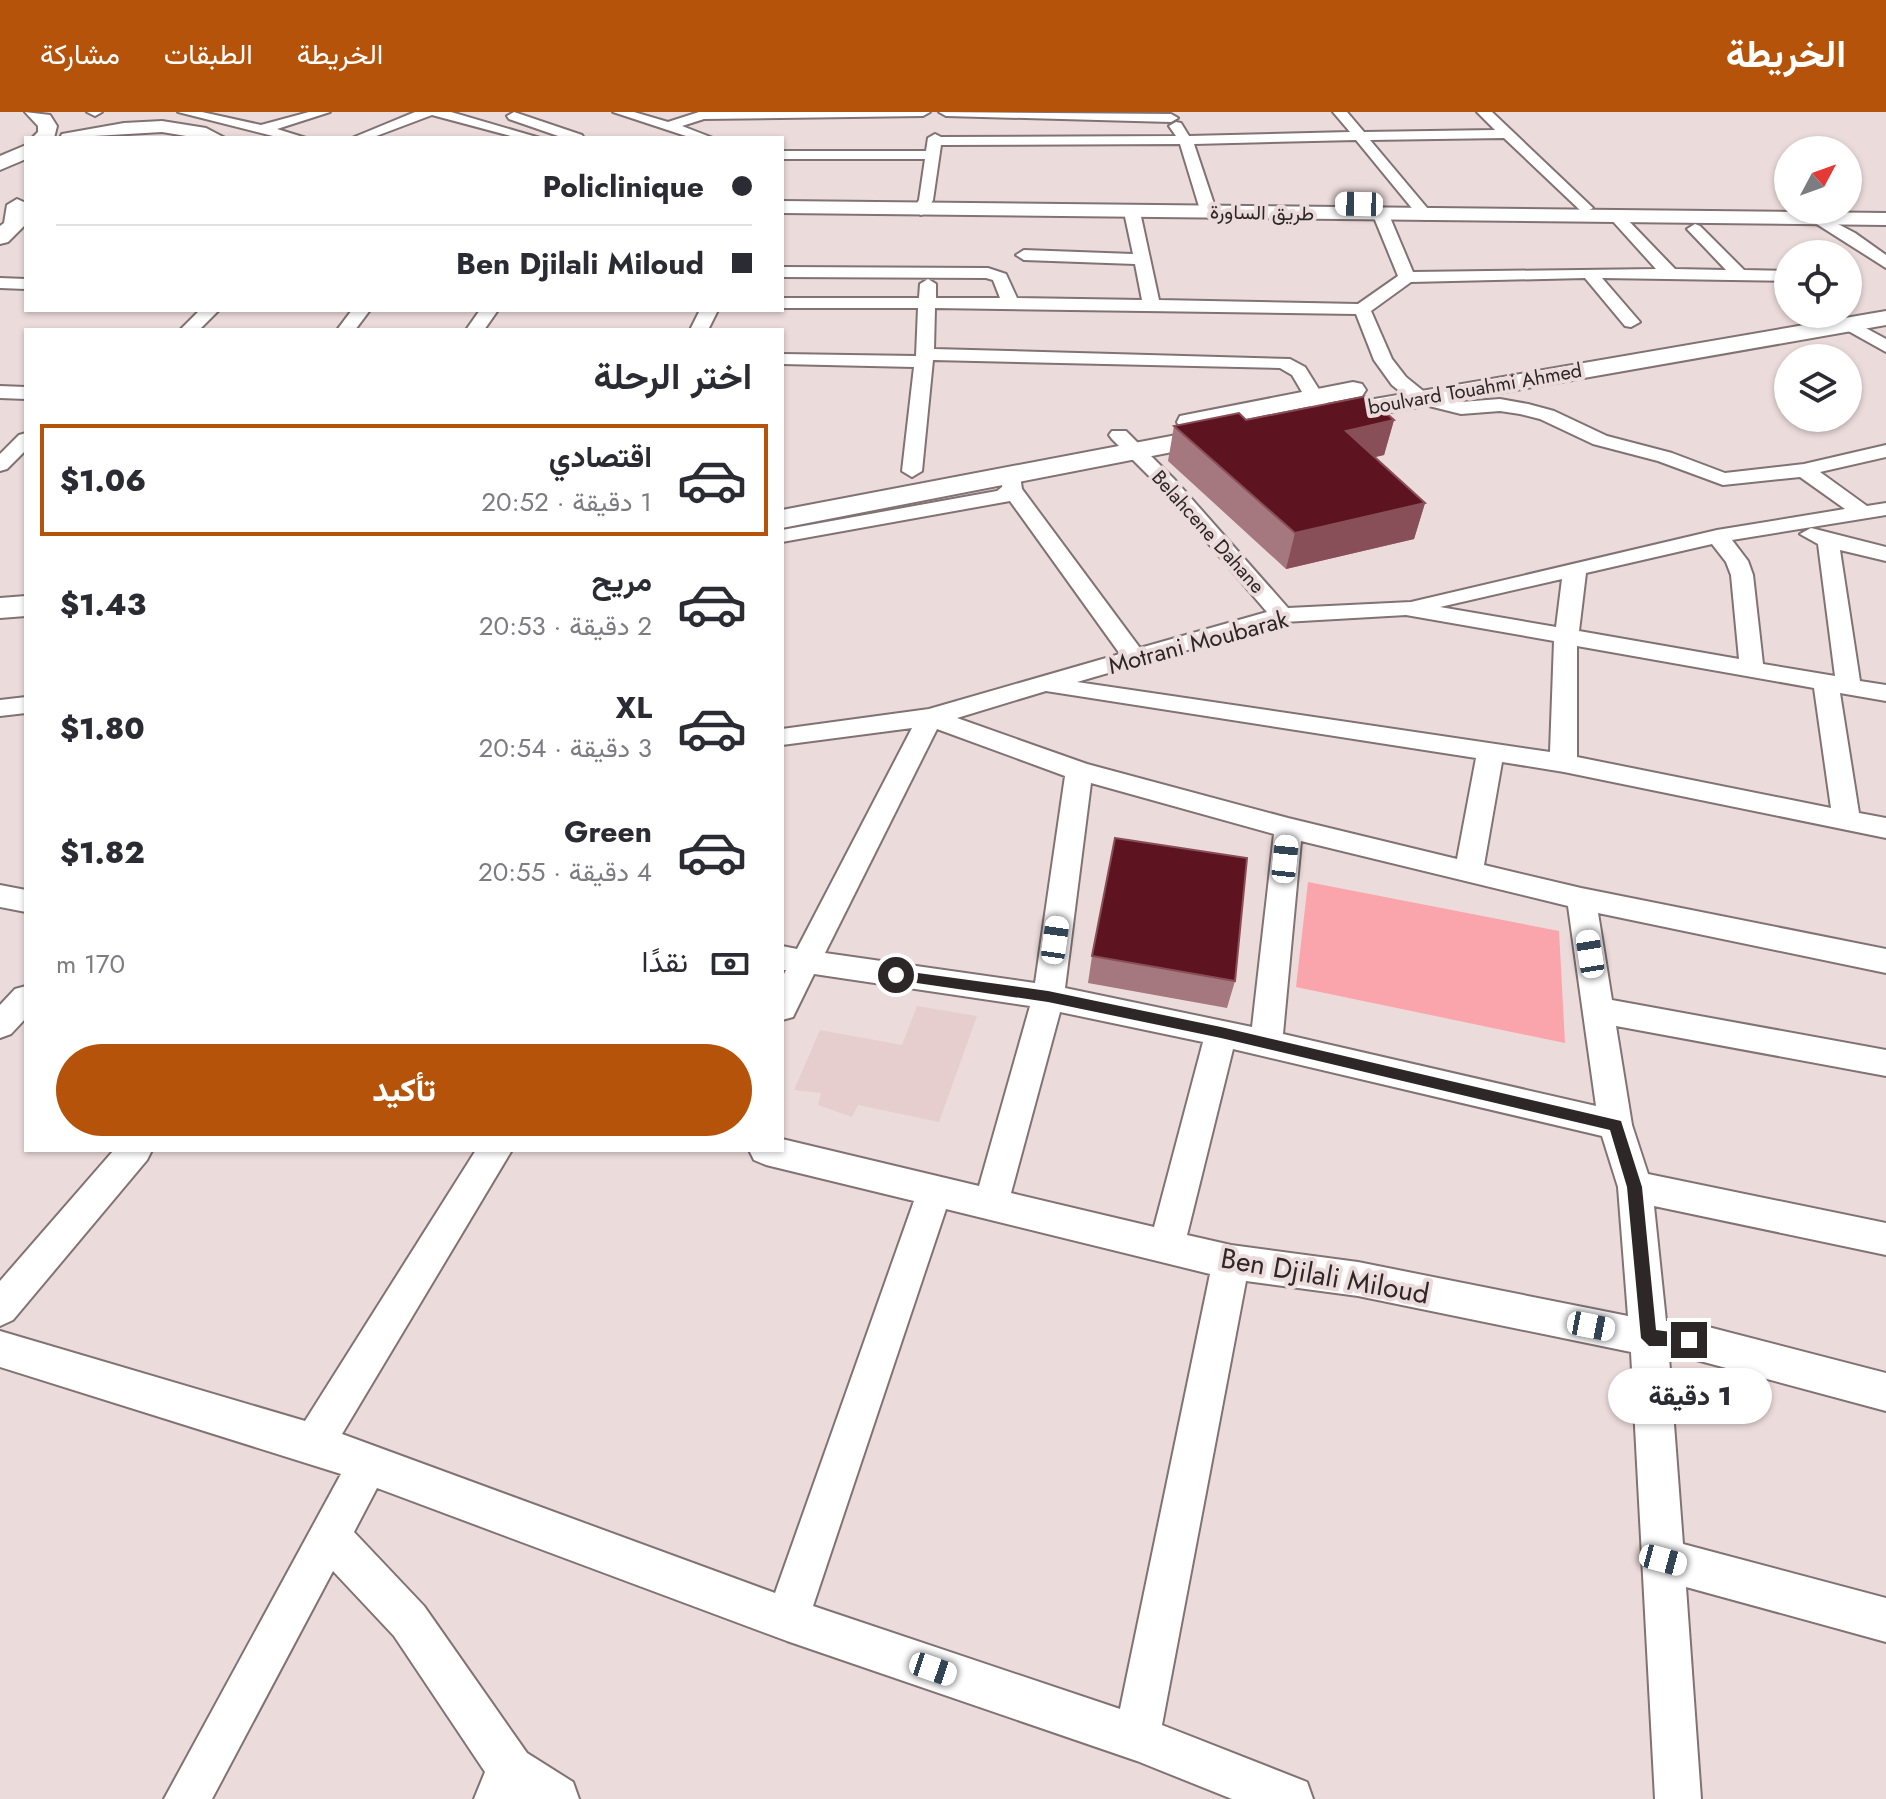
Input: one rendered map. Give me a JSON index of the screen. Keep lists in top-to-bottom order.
{
  "streets": {
    "main road": ["طريق الساورة", "boulvard Touahmi Ahmed"],
    "street": ["Belahcene Dahane", "Motrani Moubarak", "Ben Djilali Miloud"]
  },
  "crossings": [
    ["boulvard Touahmi Ahmed", "Belahcene Dahane"],
    ["Belahcene Dahane", "Motrani Moubarak"]
  ],
  "north": "top right",
  "page": {
    "header": "الخريطة",
    "nav": ["الخريطة", "الطبقات", "مشاركة"],
    "banner": ["Policlinique", "Ben Djilali Miloud"],
    "heading": "اختر الرحلة",
    "list": [
      {
        "name": "اقتصادي",
        "note": "1 دقيقة · 20:52",
        "value": "$1.06"
      },
      {
        "name": "مريح",
        "note": "2 دقيقة · 20:53",
        "value": "$1.43"
      },
      {
        "name": "XL",
        "note": "3 دقيقة · 20:54",
        "value": "$1.80"
      },
      {
        "name": "Green",
        "note": "4 دقيقة · 20:55",
        "value": "$1.82"
      }
    ],
    "pay": ["نقدًا", "170 m"],
    "buttons": "تأكيد",
    "bubble": "1 دقيقة"
  }
}
